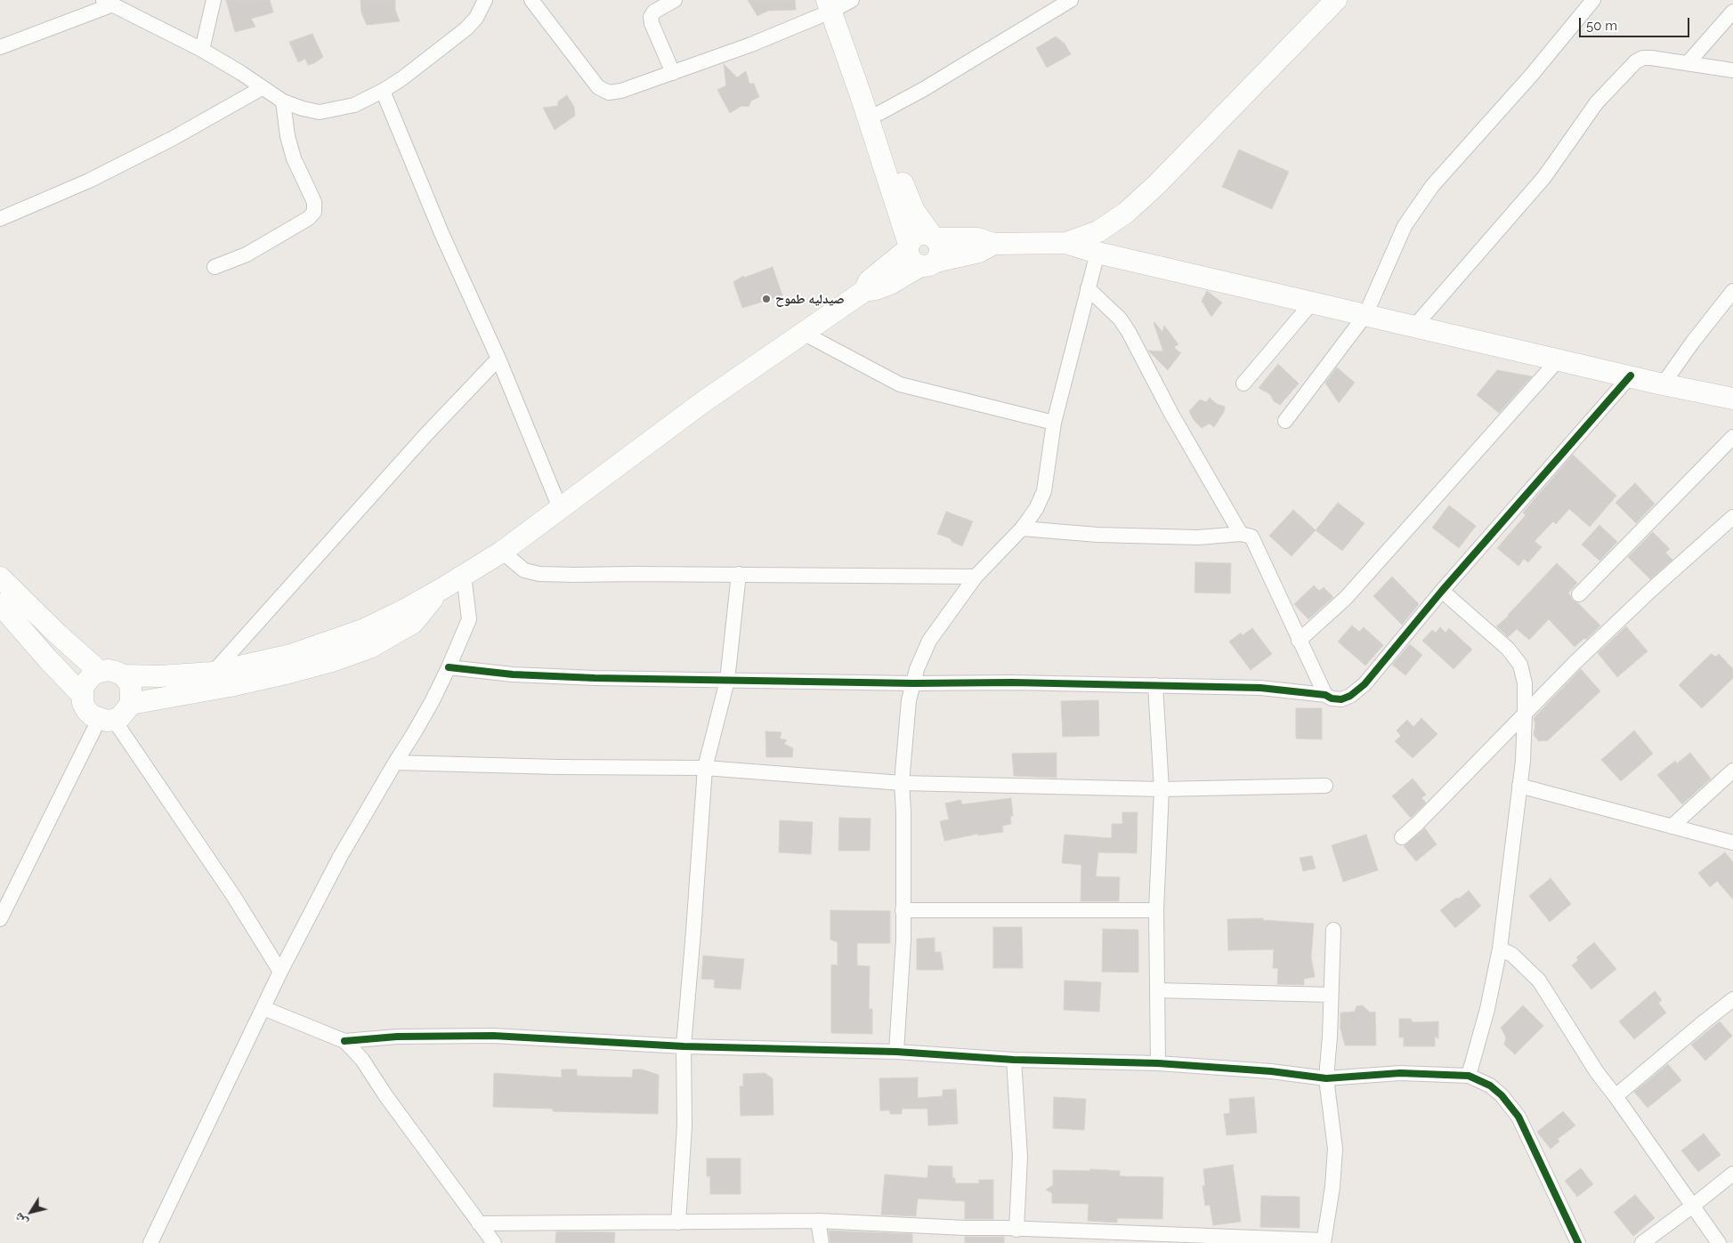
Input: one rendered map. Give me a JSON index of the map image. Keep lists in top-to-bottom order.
{
  "places": ["صيدليه طموح"],
  "scale_bar": "50 m",
  "north": "bottom left"
}
